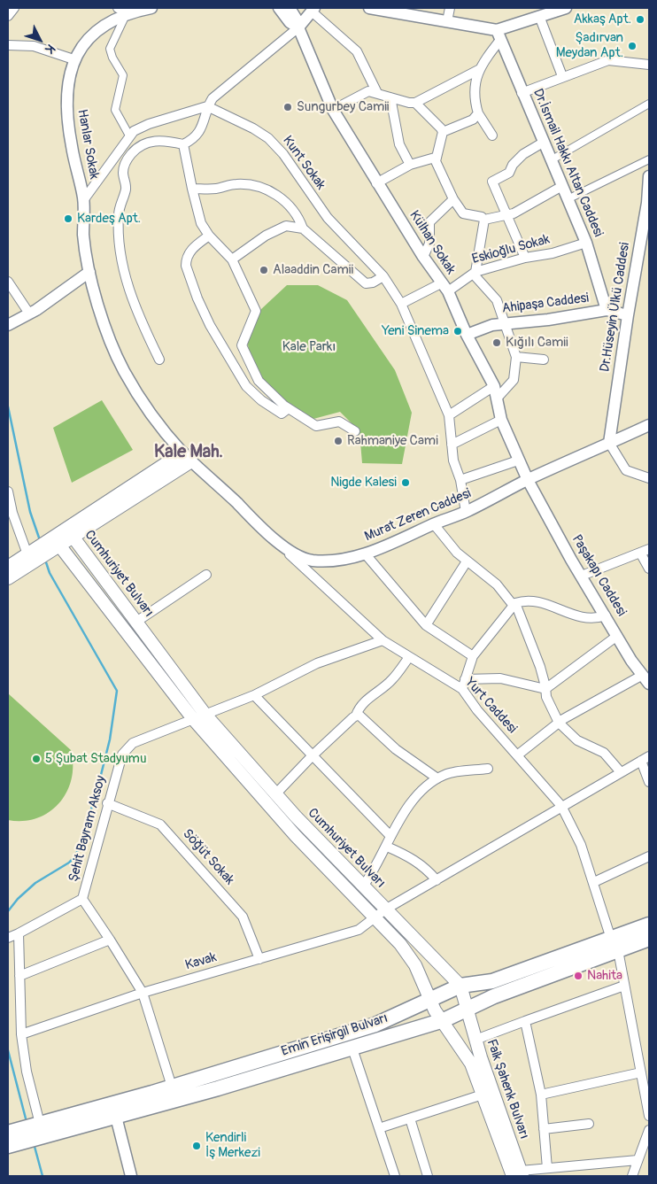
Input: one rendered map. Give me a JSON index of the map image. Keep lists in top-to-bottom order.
{
  "streets": {
    "main road": ["Cumhuriyet Bulvarı", "Emin Erişirgil Bulvarı", "Faik Şahenk Bulvarı"],
    "street": [
      "Hanlar Sokak",
      "Kunt Sokak",
      "Dr.İsmail Hakkı Altan Caddesi",
      "Külhan Sokak",
      "Eskioğlu Sokak",
      "Ahipaşa Caddesi",
      "Dr.Hüseyin Ülkü Caddesi",
      "Murat Zeren Caddesi",
      "Paşakapı Caddesi",
      "Yurt Caddesi",
      "Şehit Bayram Aksoy",
      "Söğüt Sokak",
      "Kavak"
    ]
  },
  "crossings": [
    ["Hanlar Sokak", "Murat Zeren Caddesi"],
    ["Kunt Sokak", "Eskioğlu Sokak"],
    ["Kunt Sokak", "Murat Zeren Caddesi"],
    ["Dr.İsmail Hakkı Altan Caddesi", "Eskioğlu Sokak"],
    ["Dr.İsmail Hakkı Altan Caddesi", "Ahipaşa Caddesi"],
    ["Külhan Sokak", "Eskioğlu Sokak"],
    ["Külhan Sokak", "Ahipaşa Caddesi"],
    ["Külhan Sokak", "Murat Zeren Caddesi"],
    ["Külhan Sokak", "Paşakapı Caddesi"],
    ["Ahipaşa Caddesi", "Dr.Hüseyin Ülkü Caddesi"],
    ["Dr.Hüseyin Ülkü Caddesi", "Murat Zeren Caddesi"],
    ["Murat Zeren Caddesi", "Paşakapı Caddesi"],
    ["Murat Zeren Caddesi", "Yurt Caddesi"],
    ["Cumhuriyet Bulvarı", "Şehit Bayram Aksoy"],
    ["Cumhuriyet Bulvarı", "Kavak"],
    ["Cumhuriyet Bulvarı", "Emin Erişirgil Bulvarı"],
    ["Cumhuriyet Bulvarı", "Faik Şahenk Bulvarı"],
    ["Yurt Caddesi", "Kavak"],
    ["Yurt Caddesi", "Emin Erişirgil Bulvarı"],
    ["Şehit Bayram Aksoy", "Söğüt Sokak"],
    ["Söğüt Sokak", "Kavak"],
    ["Emin Erişirgil Bulvarı", "Faik Şahenk Bulvarı"]
  ],
  "districts": ["Kale Mah."],
  "parks": ["Kale Parkı"],
  "places": [
    "Akkaş Apt.",
    "Şadırvan Meydan Apt.",
    "Sungurbey Camii",
    "Kardeş Apt.",
    "Alaaddin Camii",
    "Yeni Sinema",
    "Kığılı Camii",
    "Rahmaniye Cami",
    "Nigde Kalesi",
    "5 Şubat Stadyumu",
    "Nahita",
    "Kendirli İş Merkezi"
  ],
  "north": "bottom right"
}
